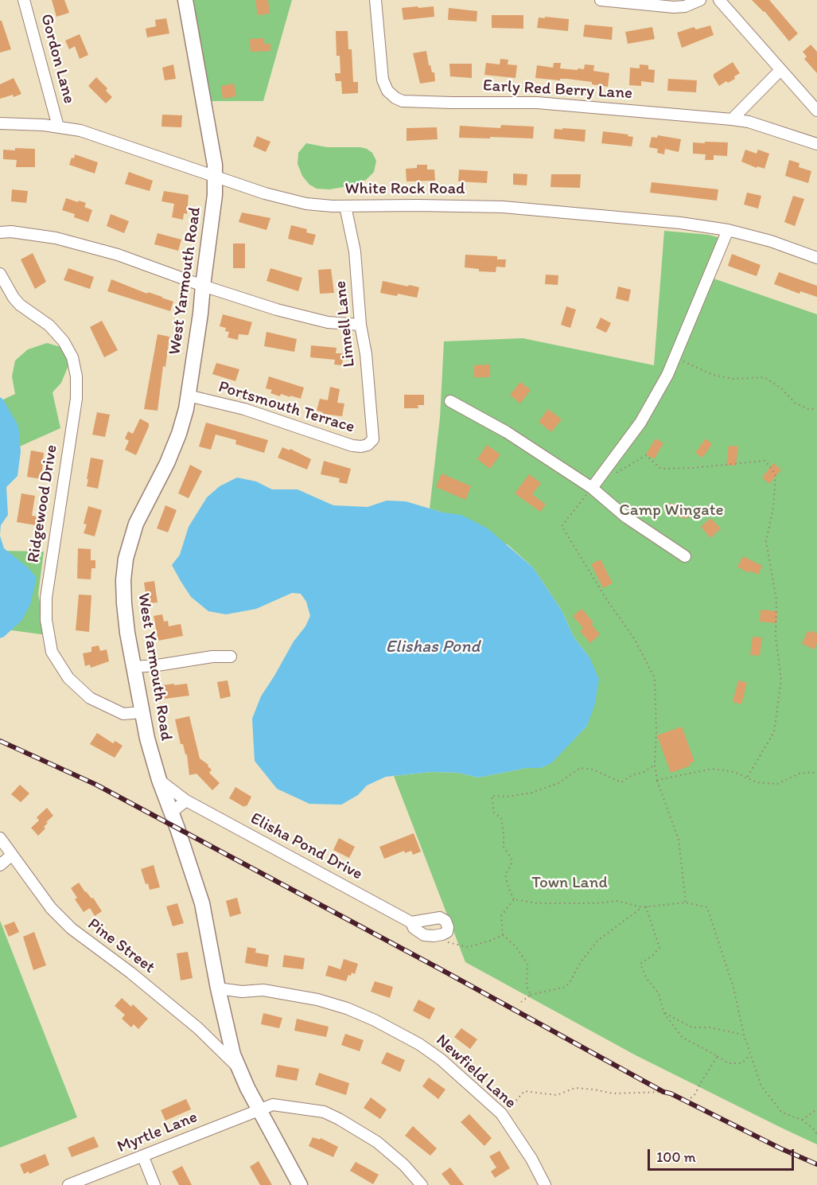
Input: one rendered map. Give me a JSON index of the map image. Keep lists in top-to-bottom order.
{
  "streets": {
    "main road": ["West Yarmouth Road"],
    "street": [
      "Gordon Lane",
      "Early Red Berry Lane",
      "White Rock Road",
      "Linnell Lane",
      "Portsmouth Terrace",
      "Ridgewood Drive",
      "Elisha Pond Drive",
      "Pine Street",
      "Newfield Lane",
      "Myrtle Lane"
    ]
  },
  "crossings": [
    ["Gordon Lane", "White Rock Road"],
    ["White Rock Road", "West Yarmouth Road"],
    ["White Rock Road", "Linnell Lane"],
    ["West Yarmouth Road", "Portsmouth Terrace"],
    ["West Yarmouth Road", "Ridgewood Drive"],
    ["West Yarmouth Road", "Elisha Pond Drive"],
    ["West Yarmouth Road", "Pine Street"],
    ["West Yarmouth Road", "Newfield Lane"],
    ["West Yarmouth Road", "Myrtle Lane"],
    ["Linnell Lane", "Portsmouth Terrace"]
  ],
  "water": ["Elishas Pond"],
  "parks": ["Camp Wingate", "Town Land"],
  "scale_bar": "100 m"
}
